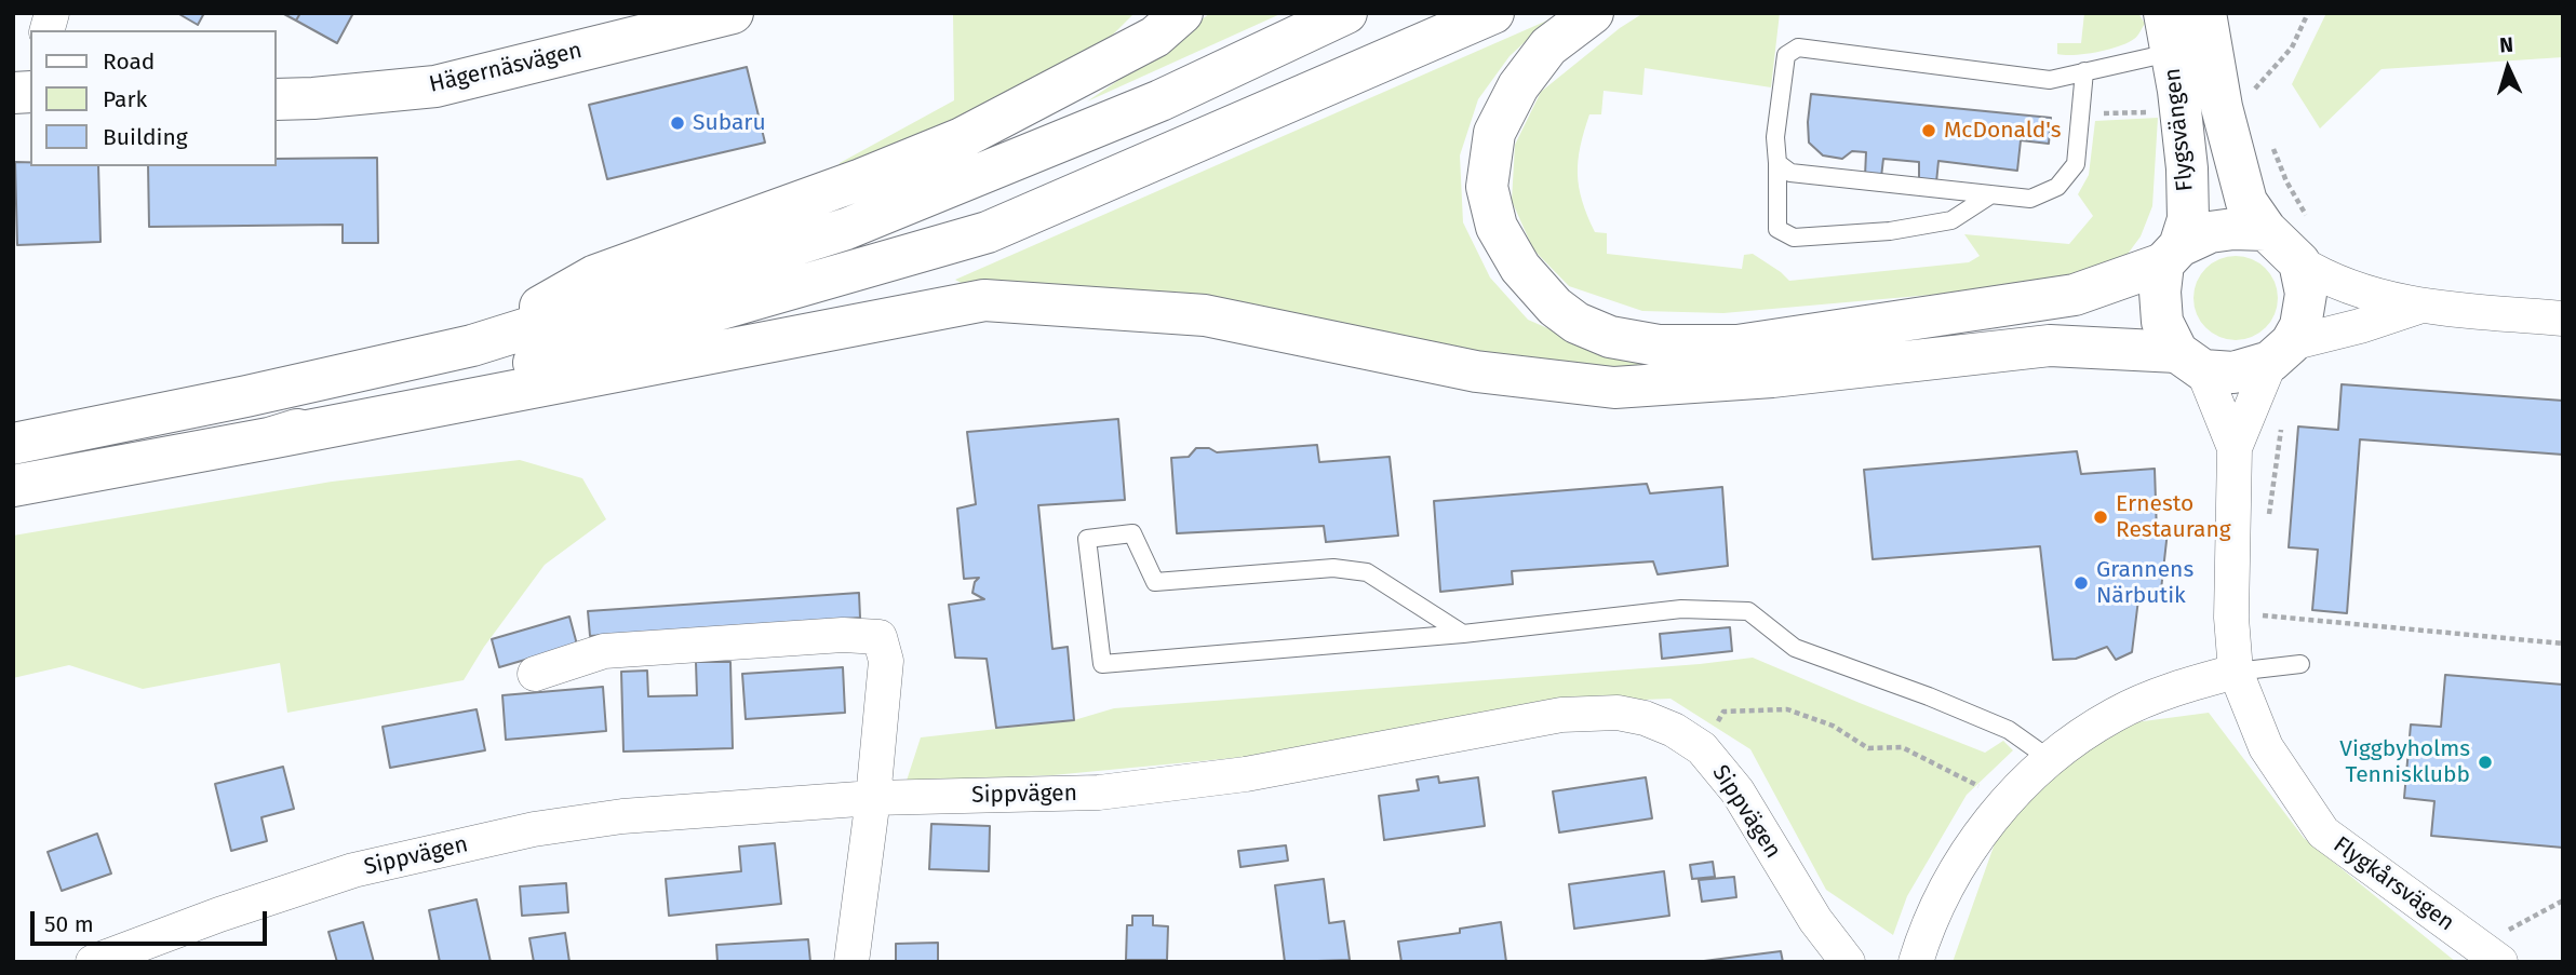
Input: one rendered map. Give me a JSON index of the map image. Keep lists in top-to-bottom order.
{
  "streets": {
    "main road": ["Hägernäsvägen", "Flygsvängen"],
    "street": ["Sippvägen", "Flygkårsvägen"]
  },
  "crossings": [
    ["Flygsvängen", "Flygkårsvägen"]
  ],
  "places": [
    "Subaru",
    "McDonald's",
    "Ernesto Restaurang",
    "Grannens Närbutik",
    "Viggbyholms Tennisklubb"
  ],
  "legend": ["Road", "Park", "Building"],
  "scale_bar": "50 m",
  "north": "top"
}
